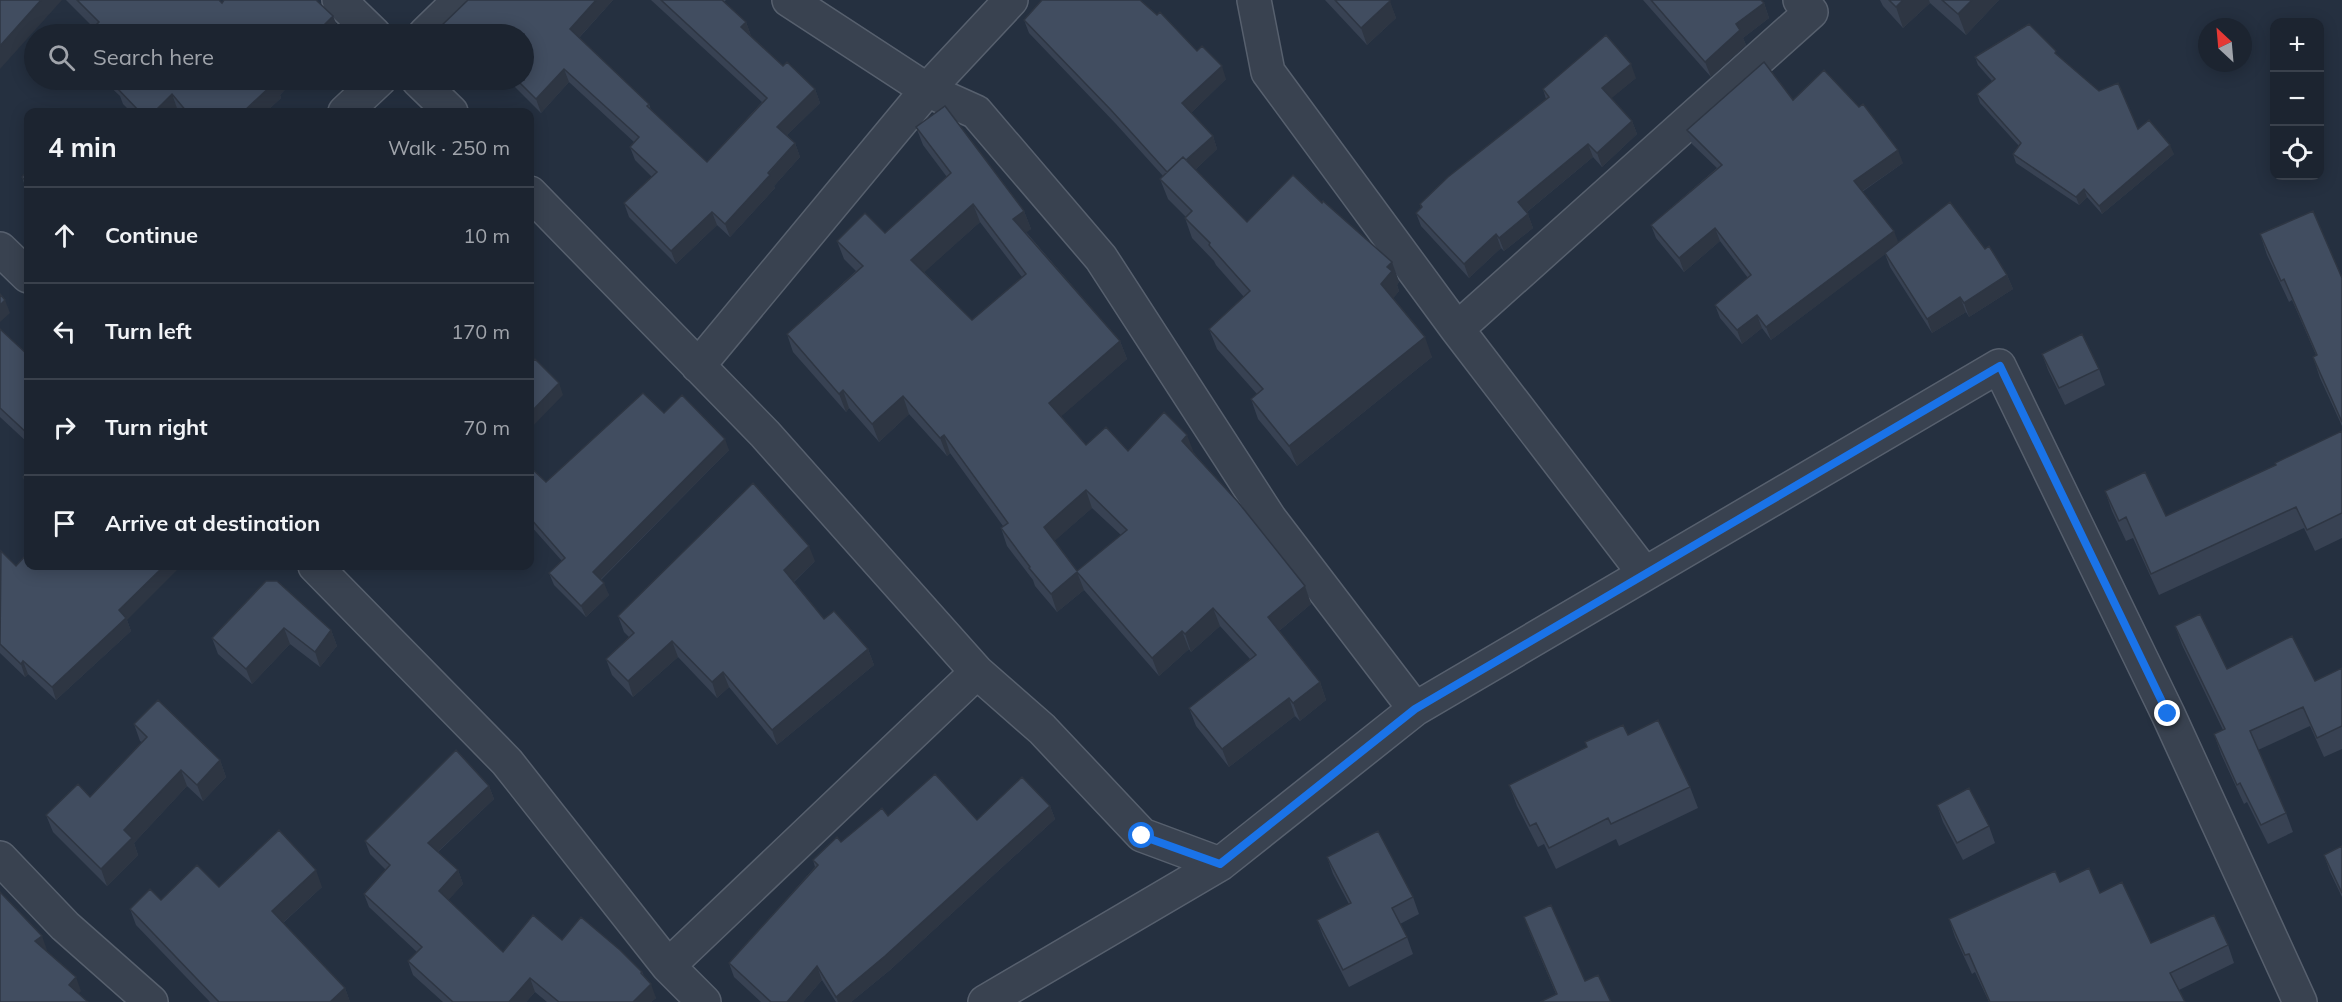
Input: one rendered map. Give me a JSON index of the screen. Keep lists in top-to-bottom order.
{
  "north": "top left",
  "page": {
    "map_buttons": ["+", "−"],
    "search": "Search here",
    "heading": ["4 min", "Walk · 250 m"],
    "list": [
      ["Continue", "10 m"],
      ["Turn left", "170 m"],
      ["Turn right", "70 m"],
      "Arrive at destination"
    ]
  }
}
